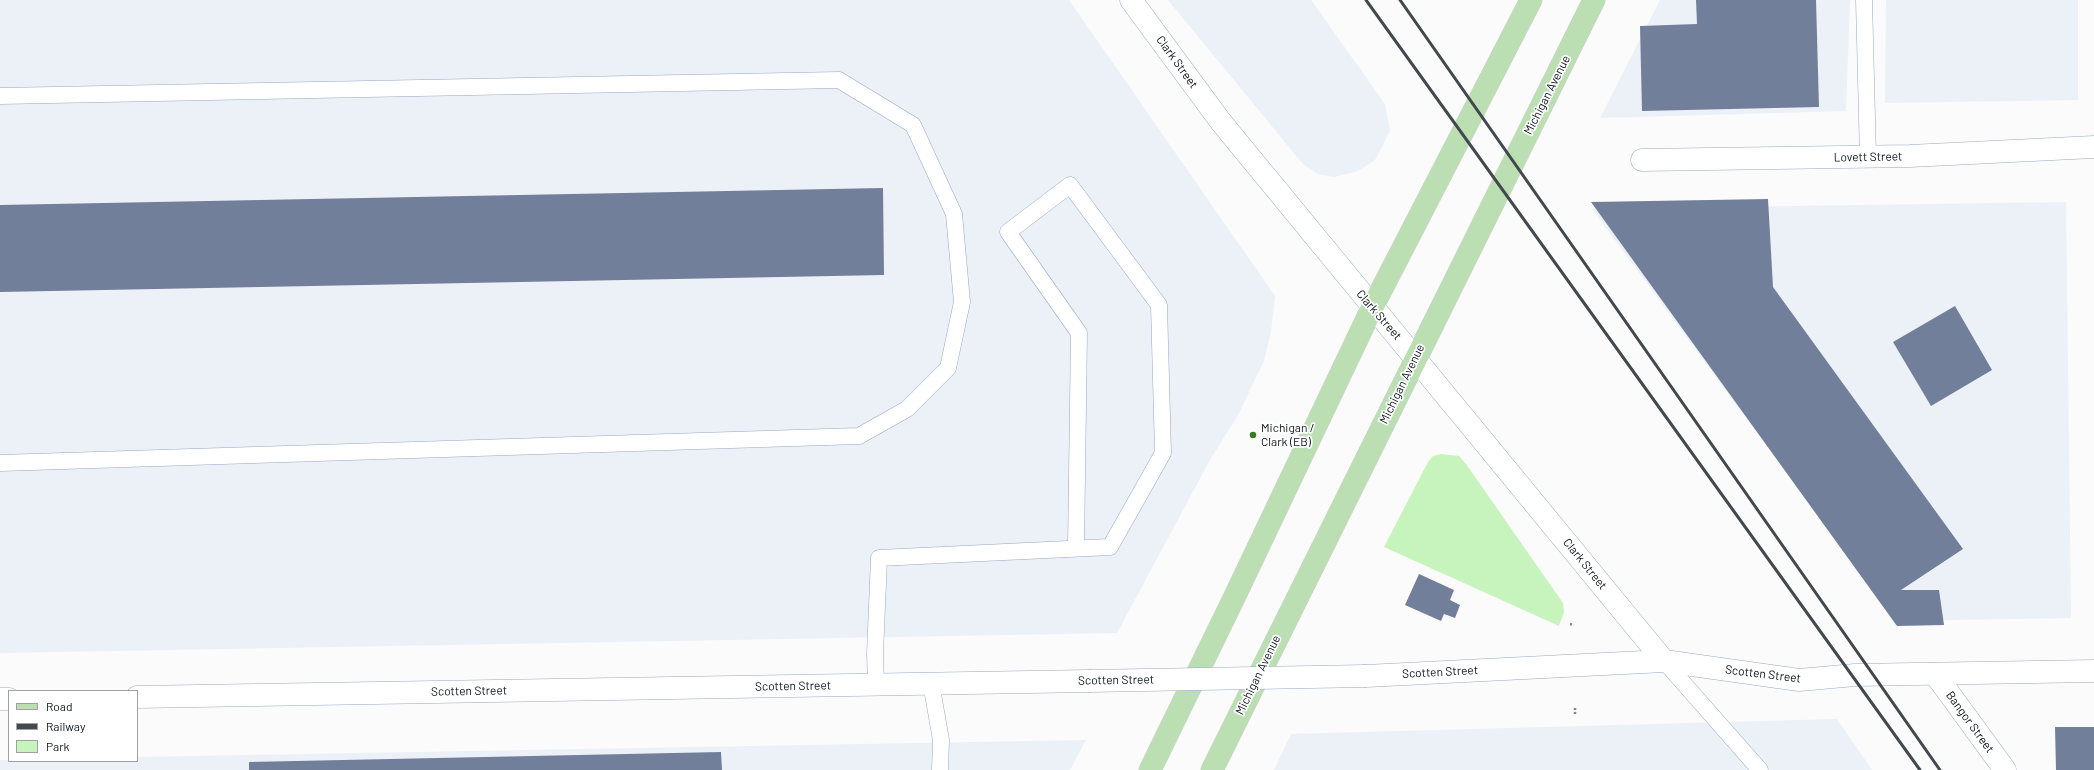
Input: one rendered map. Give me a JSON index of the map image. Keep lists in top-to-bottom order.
{
  "streets": {
    "main road": ["Michigan Avenue"],
    "street": [
      "Clark Street",
      "Lovett Street",
      "Scotten Street",
      "Bangor Street"
    ]
  },
  "crossings": [
    ["Clark Street", "Michigan Avenue"],
    ["Clark Street", "Scotten Street"],
    ["Scotten Street", "Bangor Street"]
  ],
  "places": ["Michigan / Clark (EB)"],
  "legend": ["Road", "Railway", "Park"]
}
